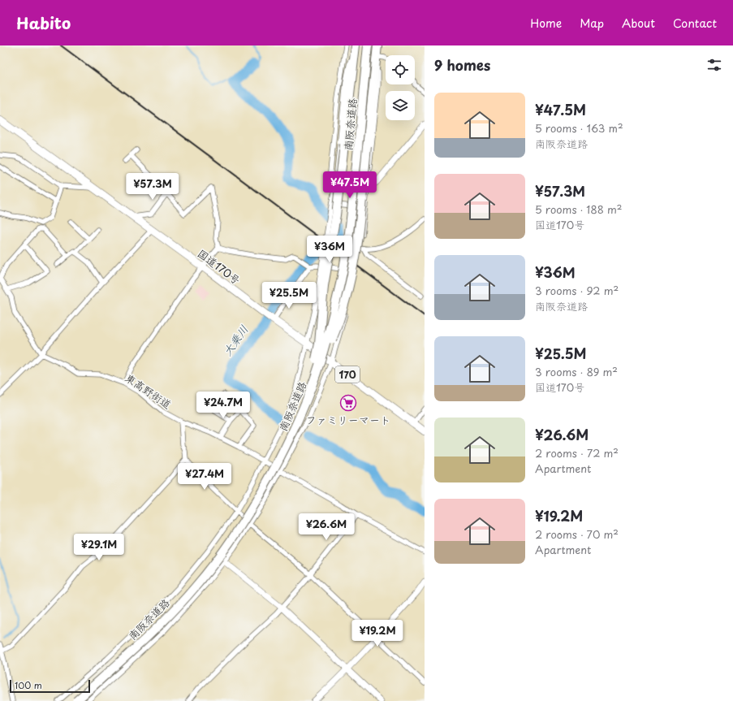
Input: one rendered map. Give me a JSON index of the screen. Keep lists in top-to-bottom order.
{
  "streets": {
    "highway": ["南阪奈道路", "国道170号", "170"],
    "street": ["東高野街道"]
  },
  "water": ["大乗川"],
  "places": {
    "supermarket": ["ファミリーマート"]
  },
  "scale_bar": "100 m",
  "page": {
    "header": "Habito",
    "nav": [
      "Home",
      "Map",
      "About",
      "Contact"
    ],
    "heading": "9 homes",
    "list": [
      {
        "name": "¥47.5M",
        "note": "5 rooms · 163 m² · 南阪奈道路"
      },
      {
        "name": "¥57.3M",
        "note": "5 rooms · 188 m² · 国道170号"
      },
      {
        "name": "¥36M",
        "note": "3 rooms · 92 m² · 南阪奈道路"
      },
      {
        "name": "¥25.5M",
        "note": "3 rooms · 89 m² · 国道170号"
      },
      {
        "name": "¥26.6M",
        "note": "2 rooms · 72 m² · Apartment"
      },
      {
        "name": "¥19.2M",
        "note": "2 rooms · 70 m² · Apartment"
      }
    ],
    "price": [
      "¥47.5M",
      "¥57.3M",
      "¥36M",
      "¥25.5M",
      "¥24.7M",
      "¥27.4M",
      "¥26.6M",
      "¥29.1M",
      "¥19.2M"
    ],
    "scale": "100 m"
  }
}
